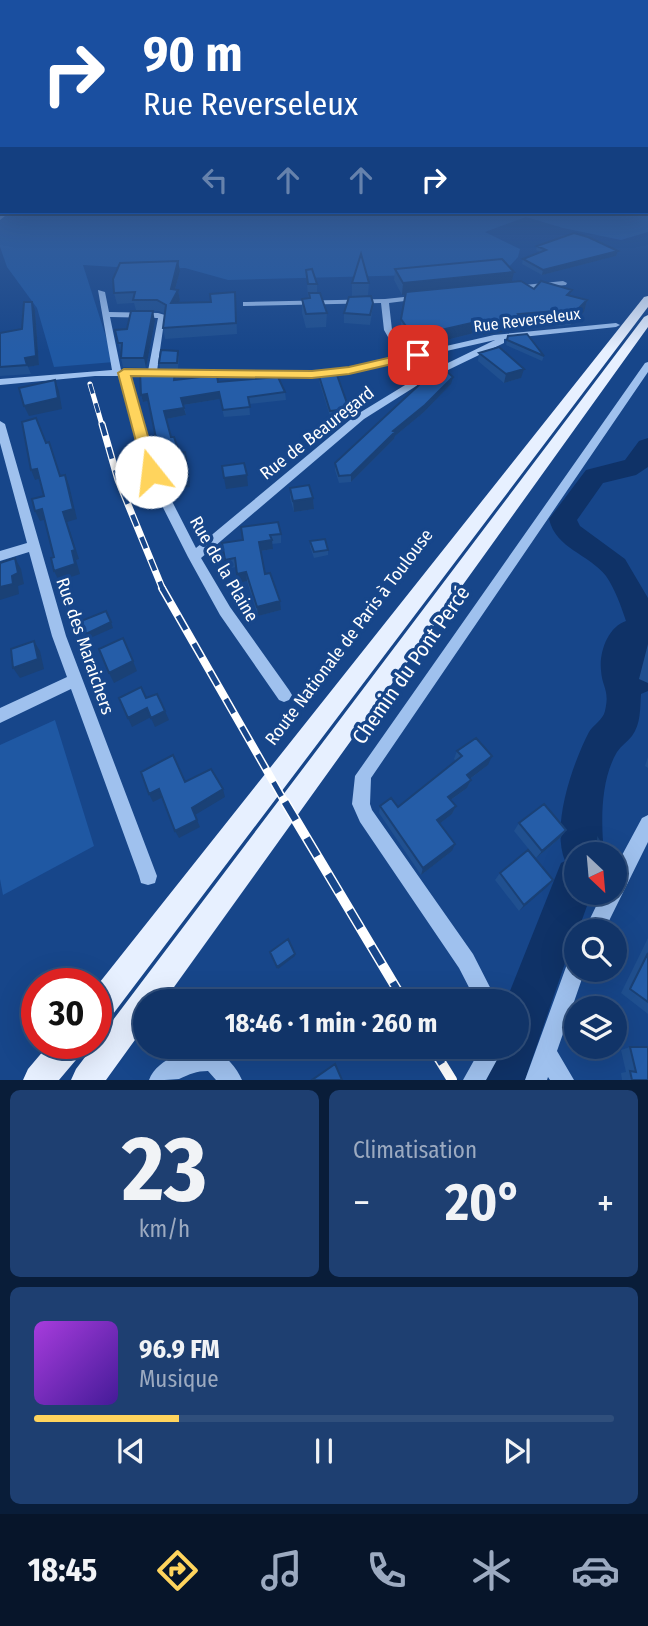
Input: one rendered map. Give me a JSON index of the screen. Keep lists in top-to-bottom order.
{
  "streets": {
    "main road": ["Route Nationale de Paris à Toulouse"],
    "street": [
      "Rue Reverseleux",
      "Rue de Beauregard",
      "Rue de la Plaine",
      "Rue des Maraichers",
      "Chemin du Pont Percé"
    ]
  },
  "crossings": [
    ["Rue Reverseleux", "Rue de Beauregard"],
    ["Rue Reverseleux", "Rue de la Plaine"],
    ["Rue de Beauregard", "Rue de la Plaine"]
  ],
  "north": "bottom right",
  "page": {
    "turn": ["90 m", "Rue Reverseleux"],
    "limit": "30",
    "trip": "18:46 · 1 min · 260 m",
    "tile": [
      ["23", "km/h"],
      "Climatisation"
    ],
    "heat": ["−", "20°", "+"],
    "song": ["96.9 FM", "Musique"],
    "tabs": "18:45"
  }
}
